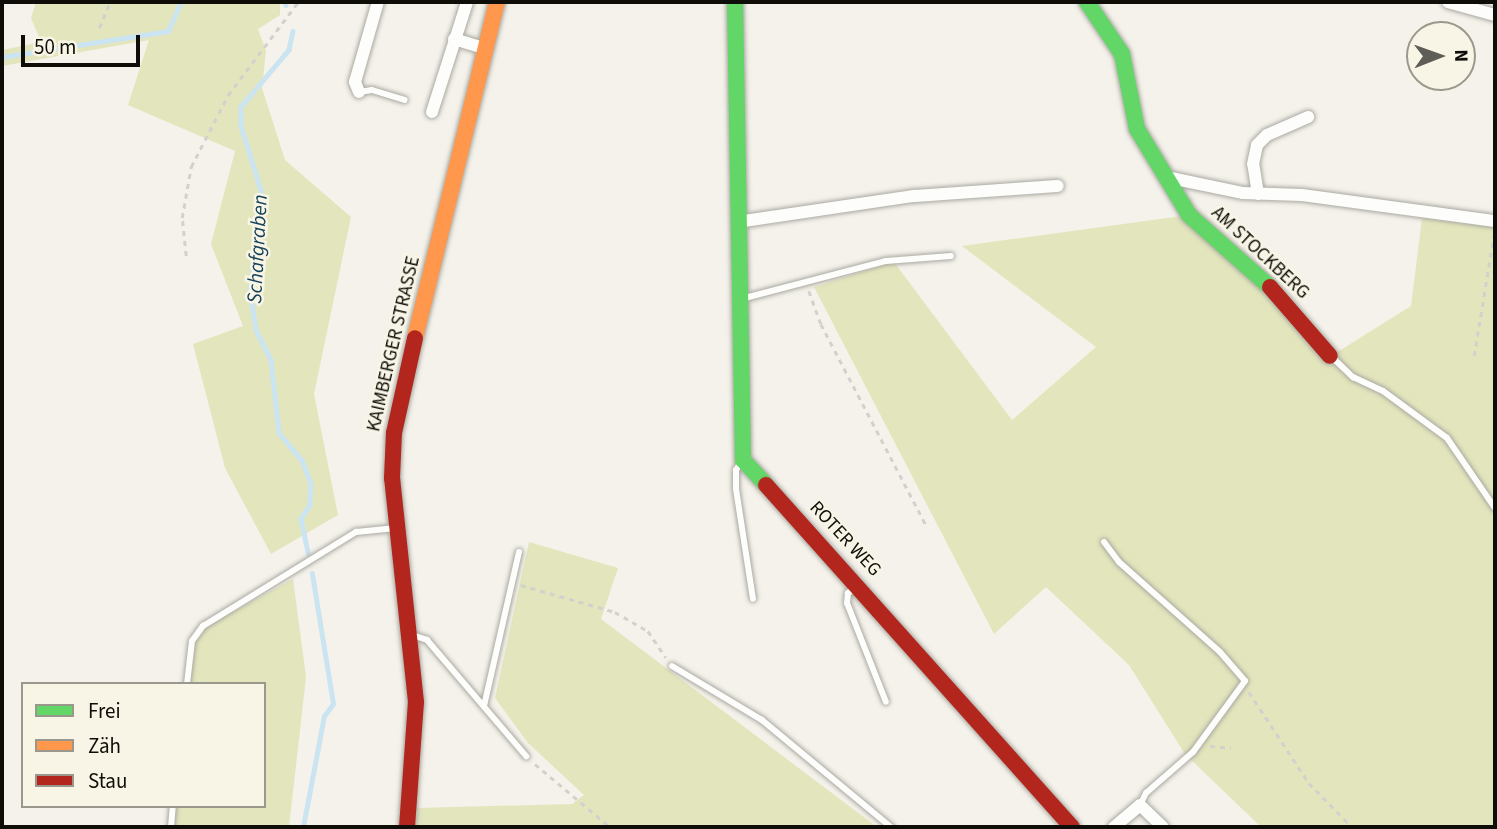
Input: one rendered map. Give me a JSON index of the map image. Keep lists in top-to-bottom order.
{
  "streets": {
    "street": ["AM STOCKBERG", "KAIMBERGER STRASSE", "ROTER WEG"]
  },
  "water": ["Schafgraben"],
  "legend": ["Frei", "Zäh", "Stau"],
  "scale_bar": "50 m",
  "north": "right"
}
